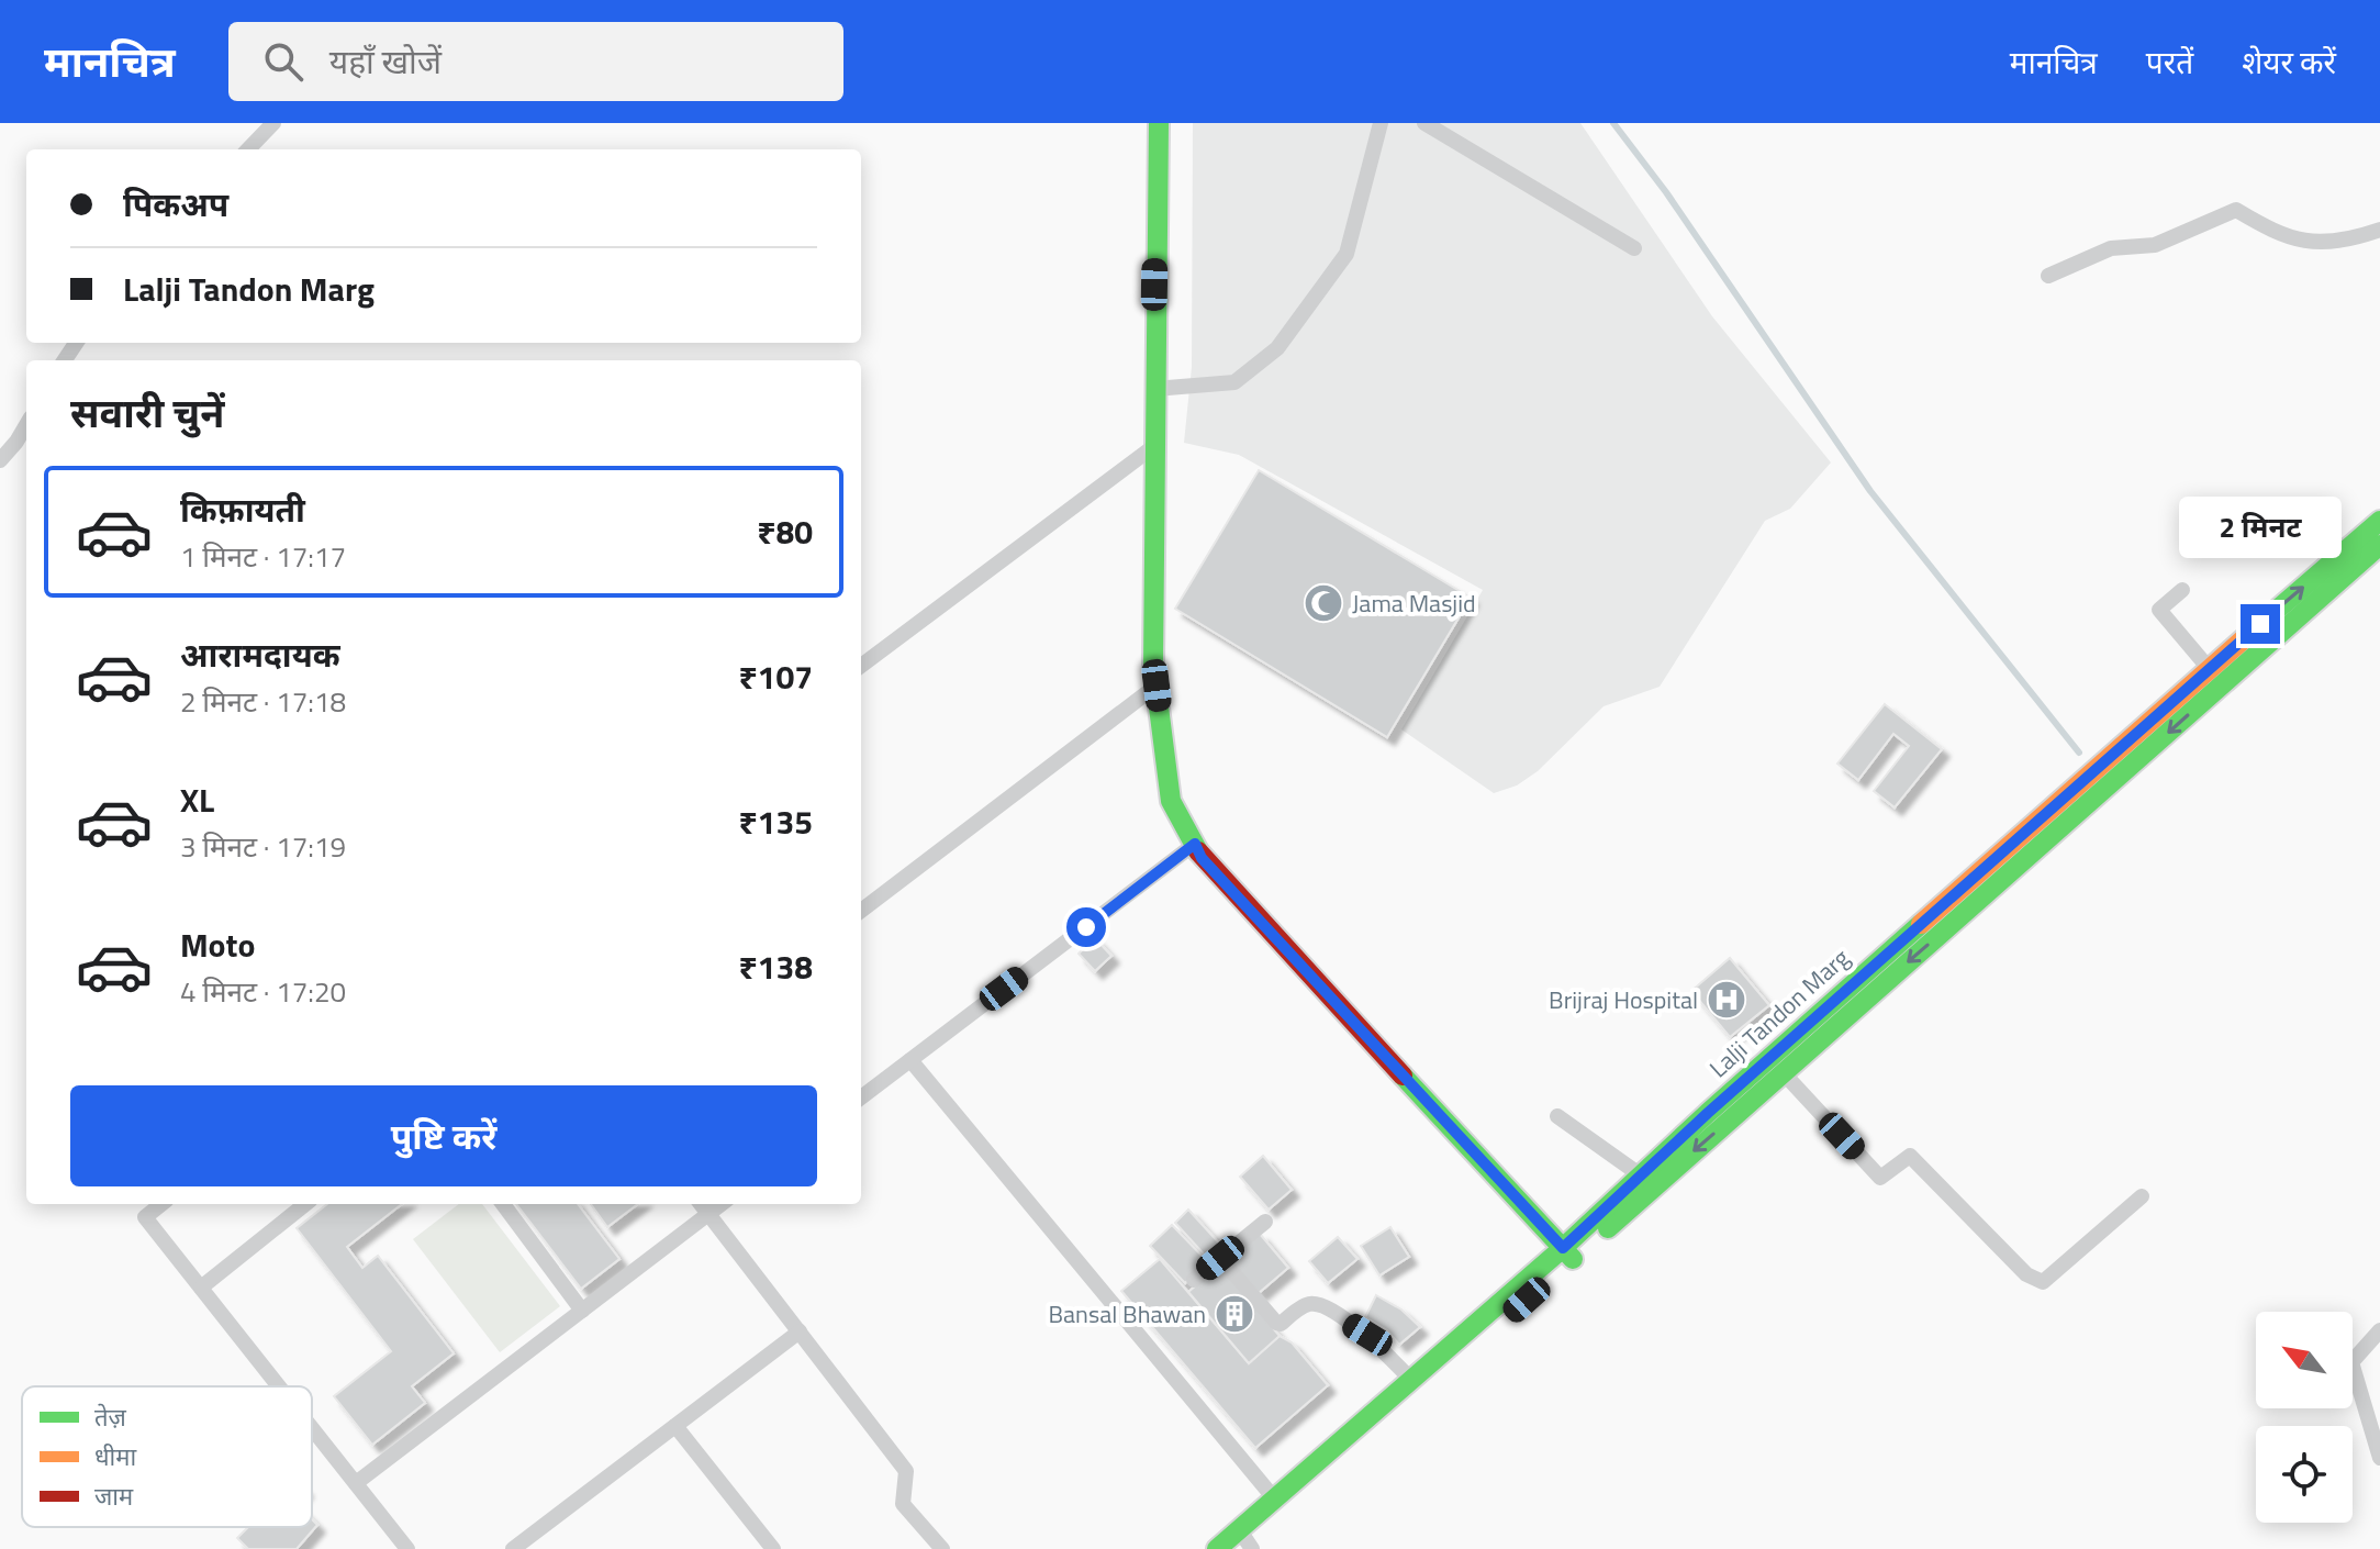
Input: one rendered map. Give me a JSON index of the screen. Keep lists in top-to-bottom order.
{
  "streets": {
    "main road": ["Lalji Tandon Marg"]
  },
  "places": {
    "mosque": ["Jama Masjid"],
    "hospital": ["Brijraj Hospital"],
    "building": ["Bansal Bhawan"]
  },
  "legend": ["तेज़", "धीमा", "जाम"],
  "north": "top left",
  "page": {
    "header": "मानचित्र",
    "search": "यहाँ खोजें",
    "nav": ["मानचित्र", "परतें", "शेयर करें"],
    "banner": ["पिकअप", "Lalji Tandon Marg"],
    "heading": "सवारी चुनें",
    "list": [
      {
        "name": "किफ़ायती",
        "note": "1 मिनट · 17:17",
        "value": "₹80"
      },
      {
        "name": "आरामदायक",
        "note": "2 मिनट · 17:18",
        "value": "₹107"
      },
      {
        "name": "XL",
        "note": "3 मिनट · 17:19",
        "value": "₹135"
      },
      {
        "name": "Moto",
        "note": "4 मिनट · 17:20",
        "value": "₹138"
      }
    ],
    "bubble": "2 मिनट",
    "buttons": "पुष्टि करें"
  }
}
